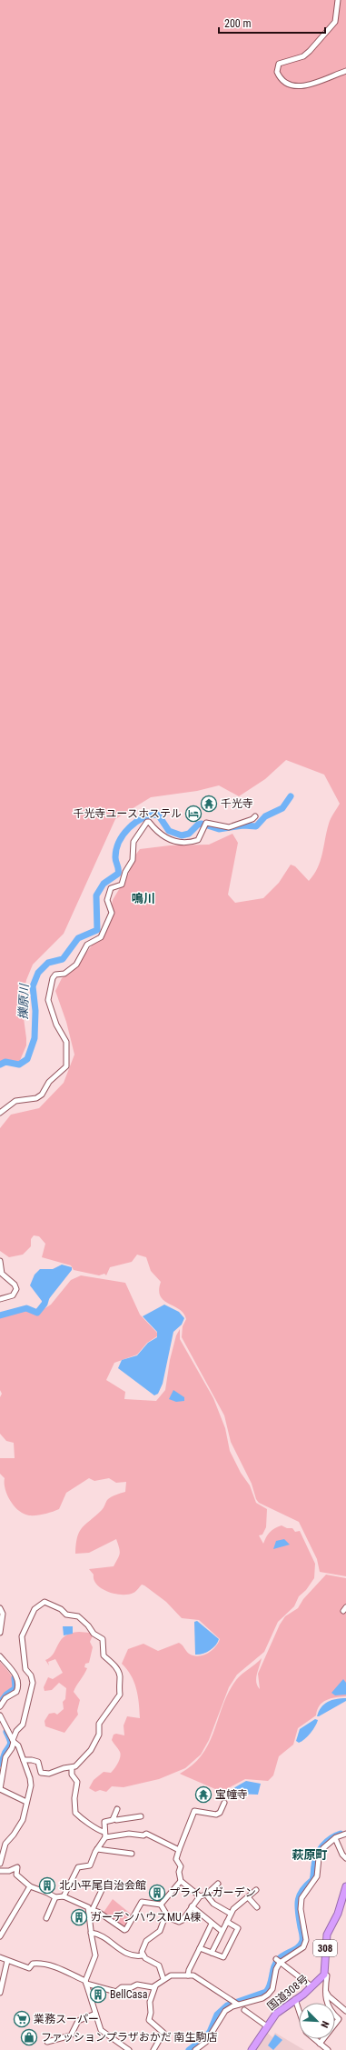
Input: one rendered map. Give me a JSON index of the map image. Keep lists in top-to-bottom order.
{
  "streets": {
    "highway": ["308", "国道308号"]
  },
  "districts": ["鳴川", "萩原町"],
  "water": ["擽原川"],
  "places": {
    "temple": ["千光寺", "宝幢寺"],
    "hotel": ["千光寺ユースホステル"],
    "building": [
      "北小平尾自治会館",
      "プライムガーデン",
      "ガーデンハウスMU A棟",
      "BellCasa"
    ],
    "supermarket": ["業務スーパー"],
    "shop": ["ファッションプラザおかだ 南生駒店"]
  },
  "scale_bar": "200 m",
  "north": "bottom right"
}
